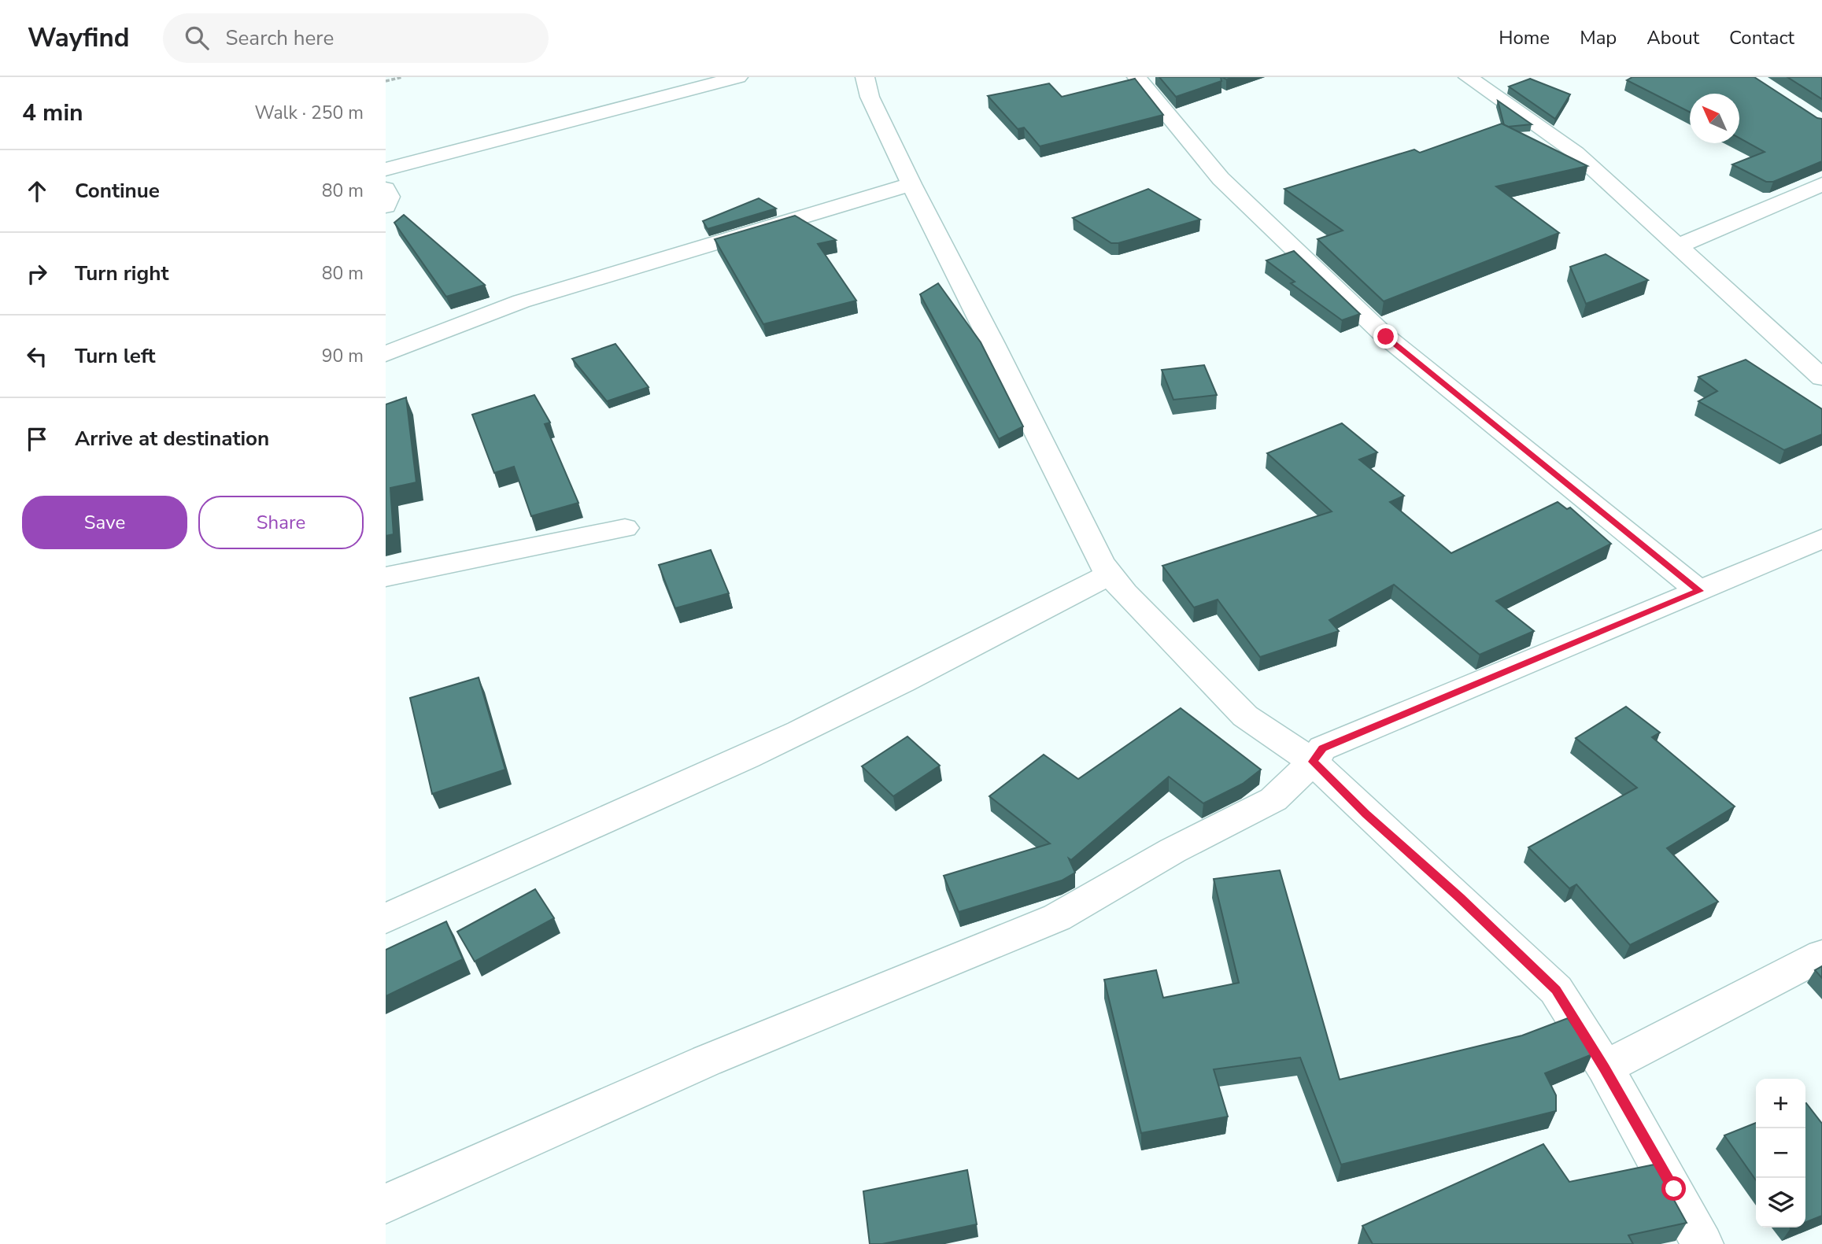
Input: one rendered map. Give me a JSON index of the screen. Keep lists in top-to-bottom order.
{
  "north": "top left",
  "page": {
    "header": "Wayfind",
    "search": "Search here",
    "nav": [
      "Home",
      "Map",
      "About",
      "Contact"
    ],
    "heading": ["4 min", "Walk · 250 m"],
    "list": [
      ["Continue", "80 m"],
      ["Turn right", "80 m"],
      ["Turn left", "90 m"],
      "Arrive at destination"
    ],
    "buttons": ["Save", "Share"],
    "map_buttons": ["+", "−"]
  }
}
